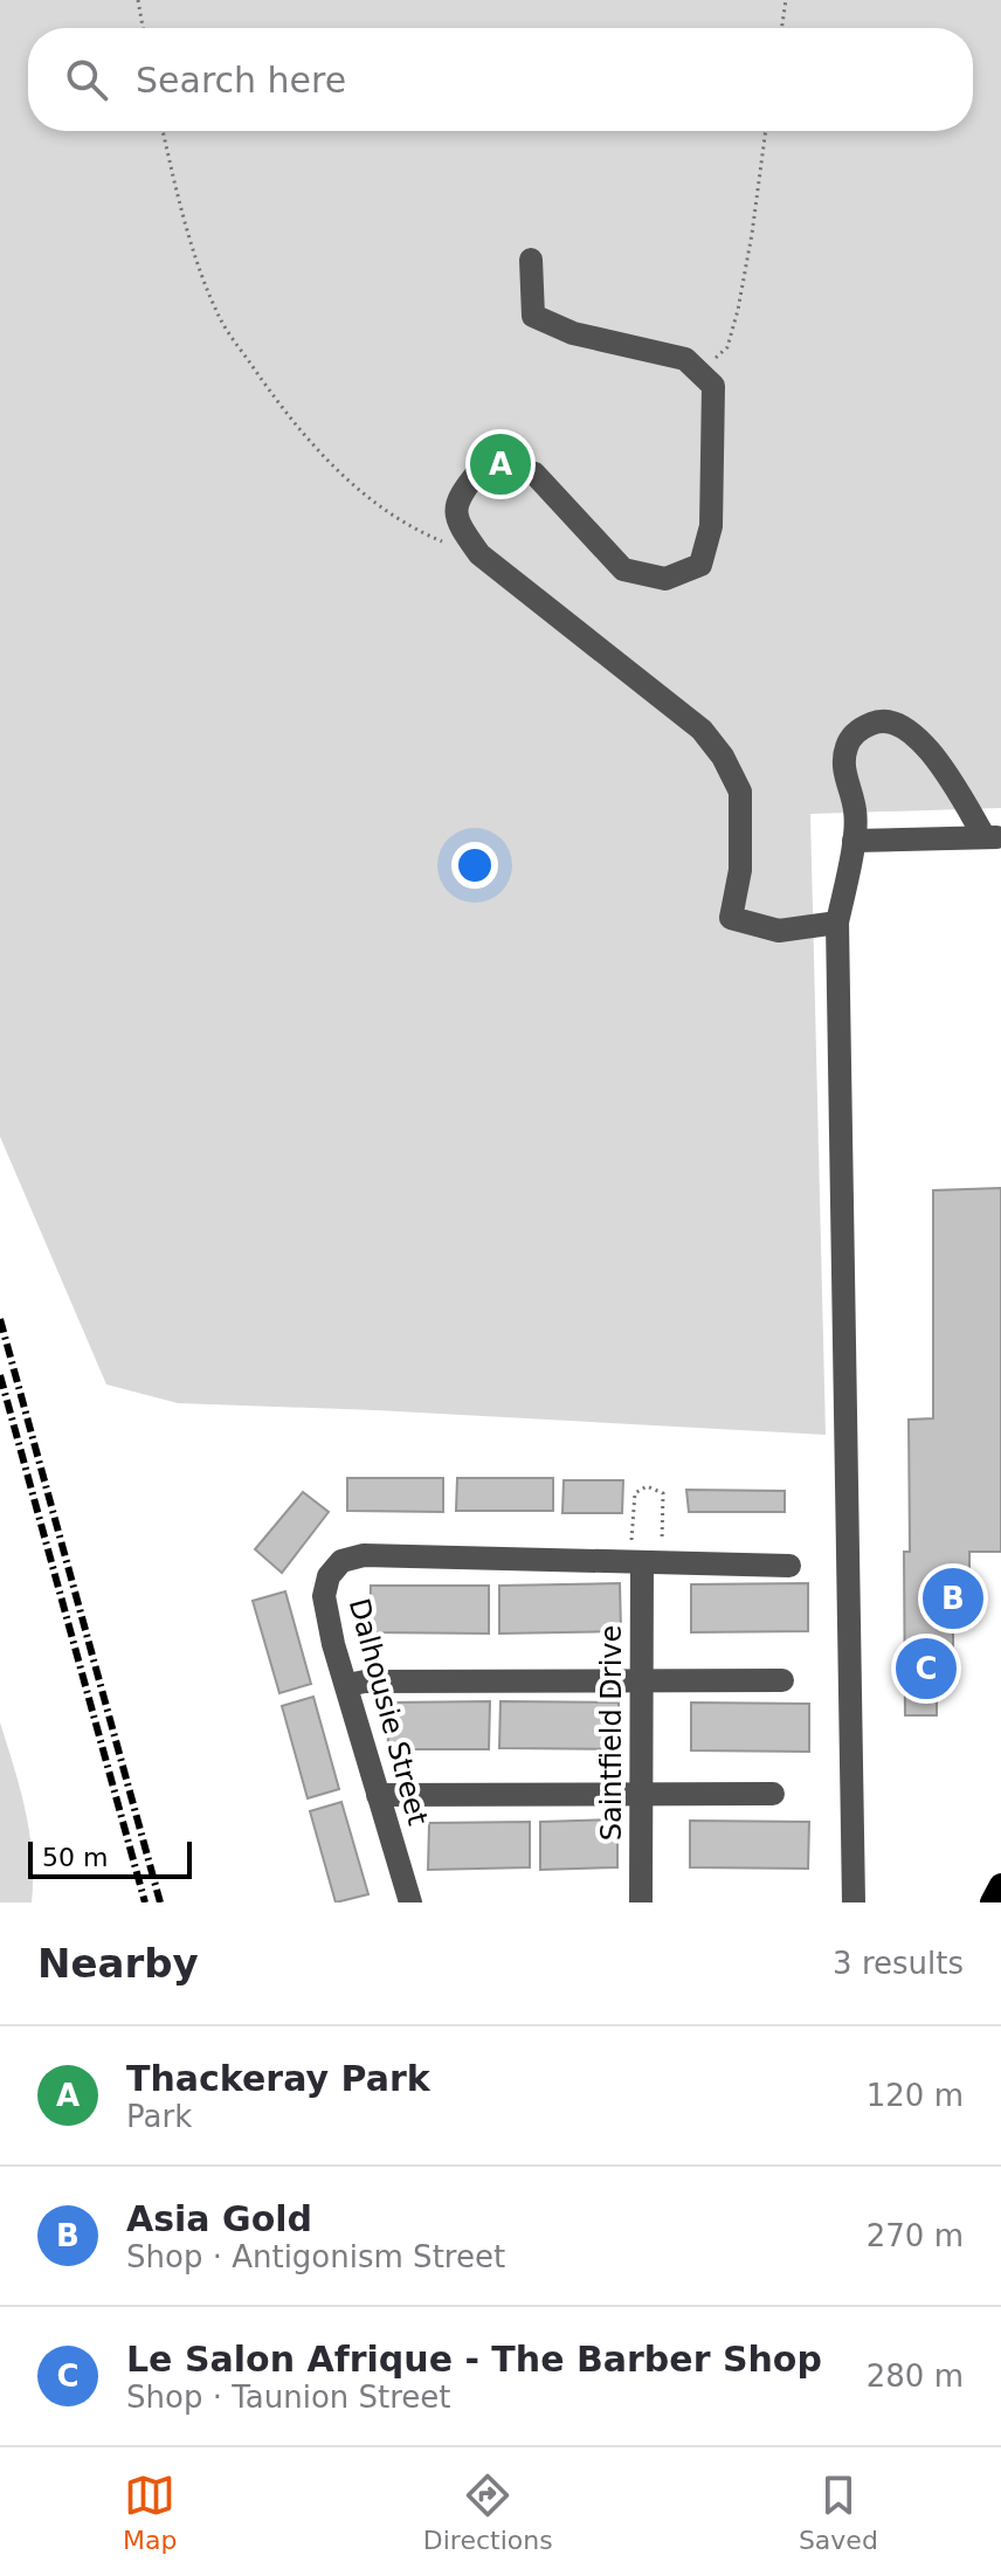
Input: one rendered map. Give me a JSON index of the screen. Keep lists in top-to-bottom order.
{
  "streets": {
    "street": ["Dalhousie Street", "Saintfield Drive"]
  },
  "crossings": [
    ["Dalhousie Street", "Saintfield Drive"]
  ],
  "scale_bar": "50 m",
  "page": {
    "search": "Search here",
    "pins": ["A", "B", "C"],
    "scale": "50 m",
    "heading": ["Nearby", "3 results"],
    "list": [
      {
        "mark": "A",
        "name": "Thackeray Park",
        "note": "Park",
        "value": "120 m"
      },
      {
        "mark": "B",
        "name": "Asia Gold",
        "note": "Shop · Antigonism Street",
        "value": "270 m"
      },
      {
        "mark": "C",
        "name": "Le Salon Afrique - The Barber Shop",
        "note": "Shop · Taunion Street",
        "value": "280 m"
      }
    ],
    "nav": ["Map", "Directions", "Saved"]
  }
}
